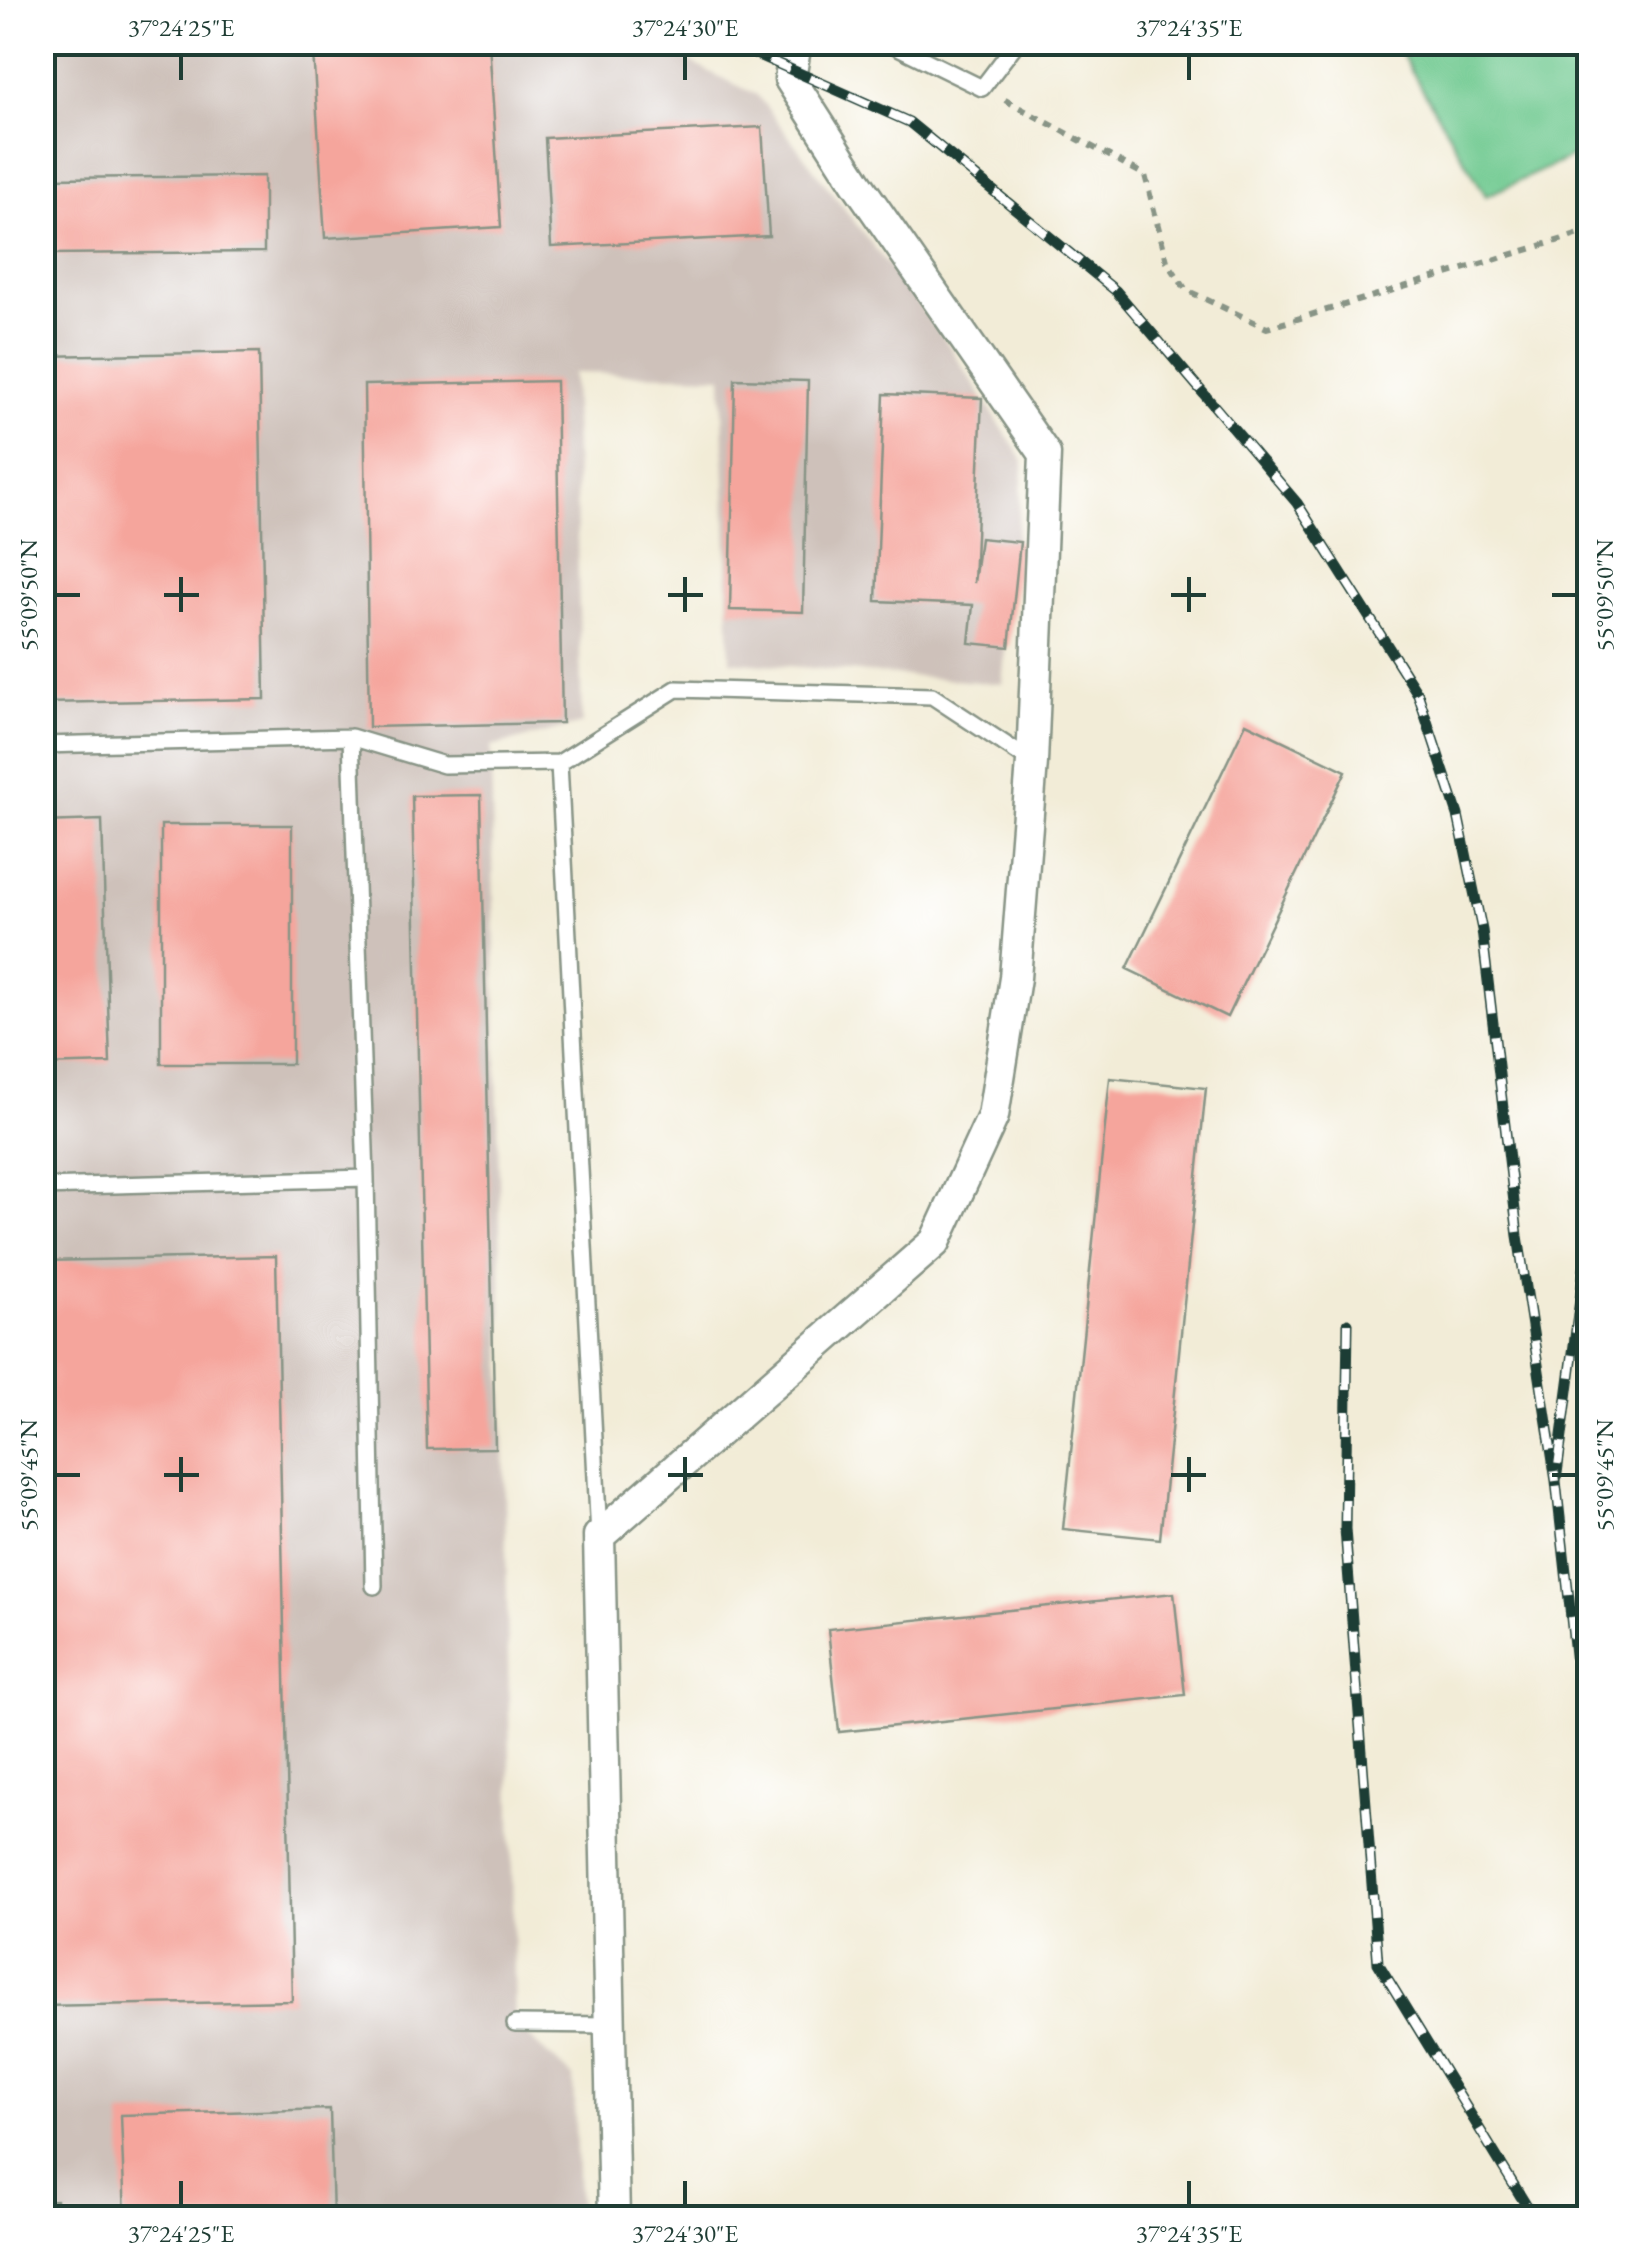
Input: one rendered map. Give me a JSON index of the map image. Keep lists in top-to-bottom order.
{
  "coordinates": [
    "37°24'25\"E",
    "37°24'30\"E",
    "37°24'35\"E",
    "55°09'50\"N",
    "55°09'45\"N"
  ]
}
